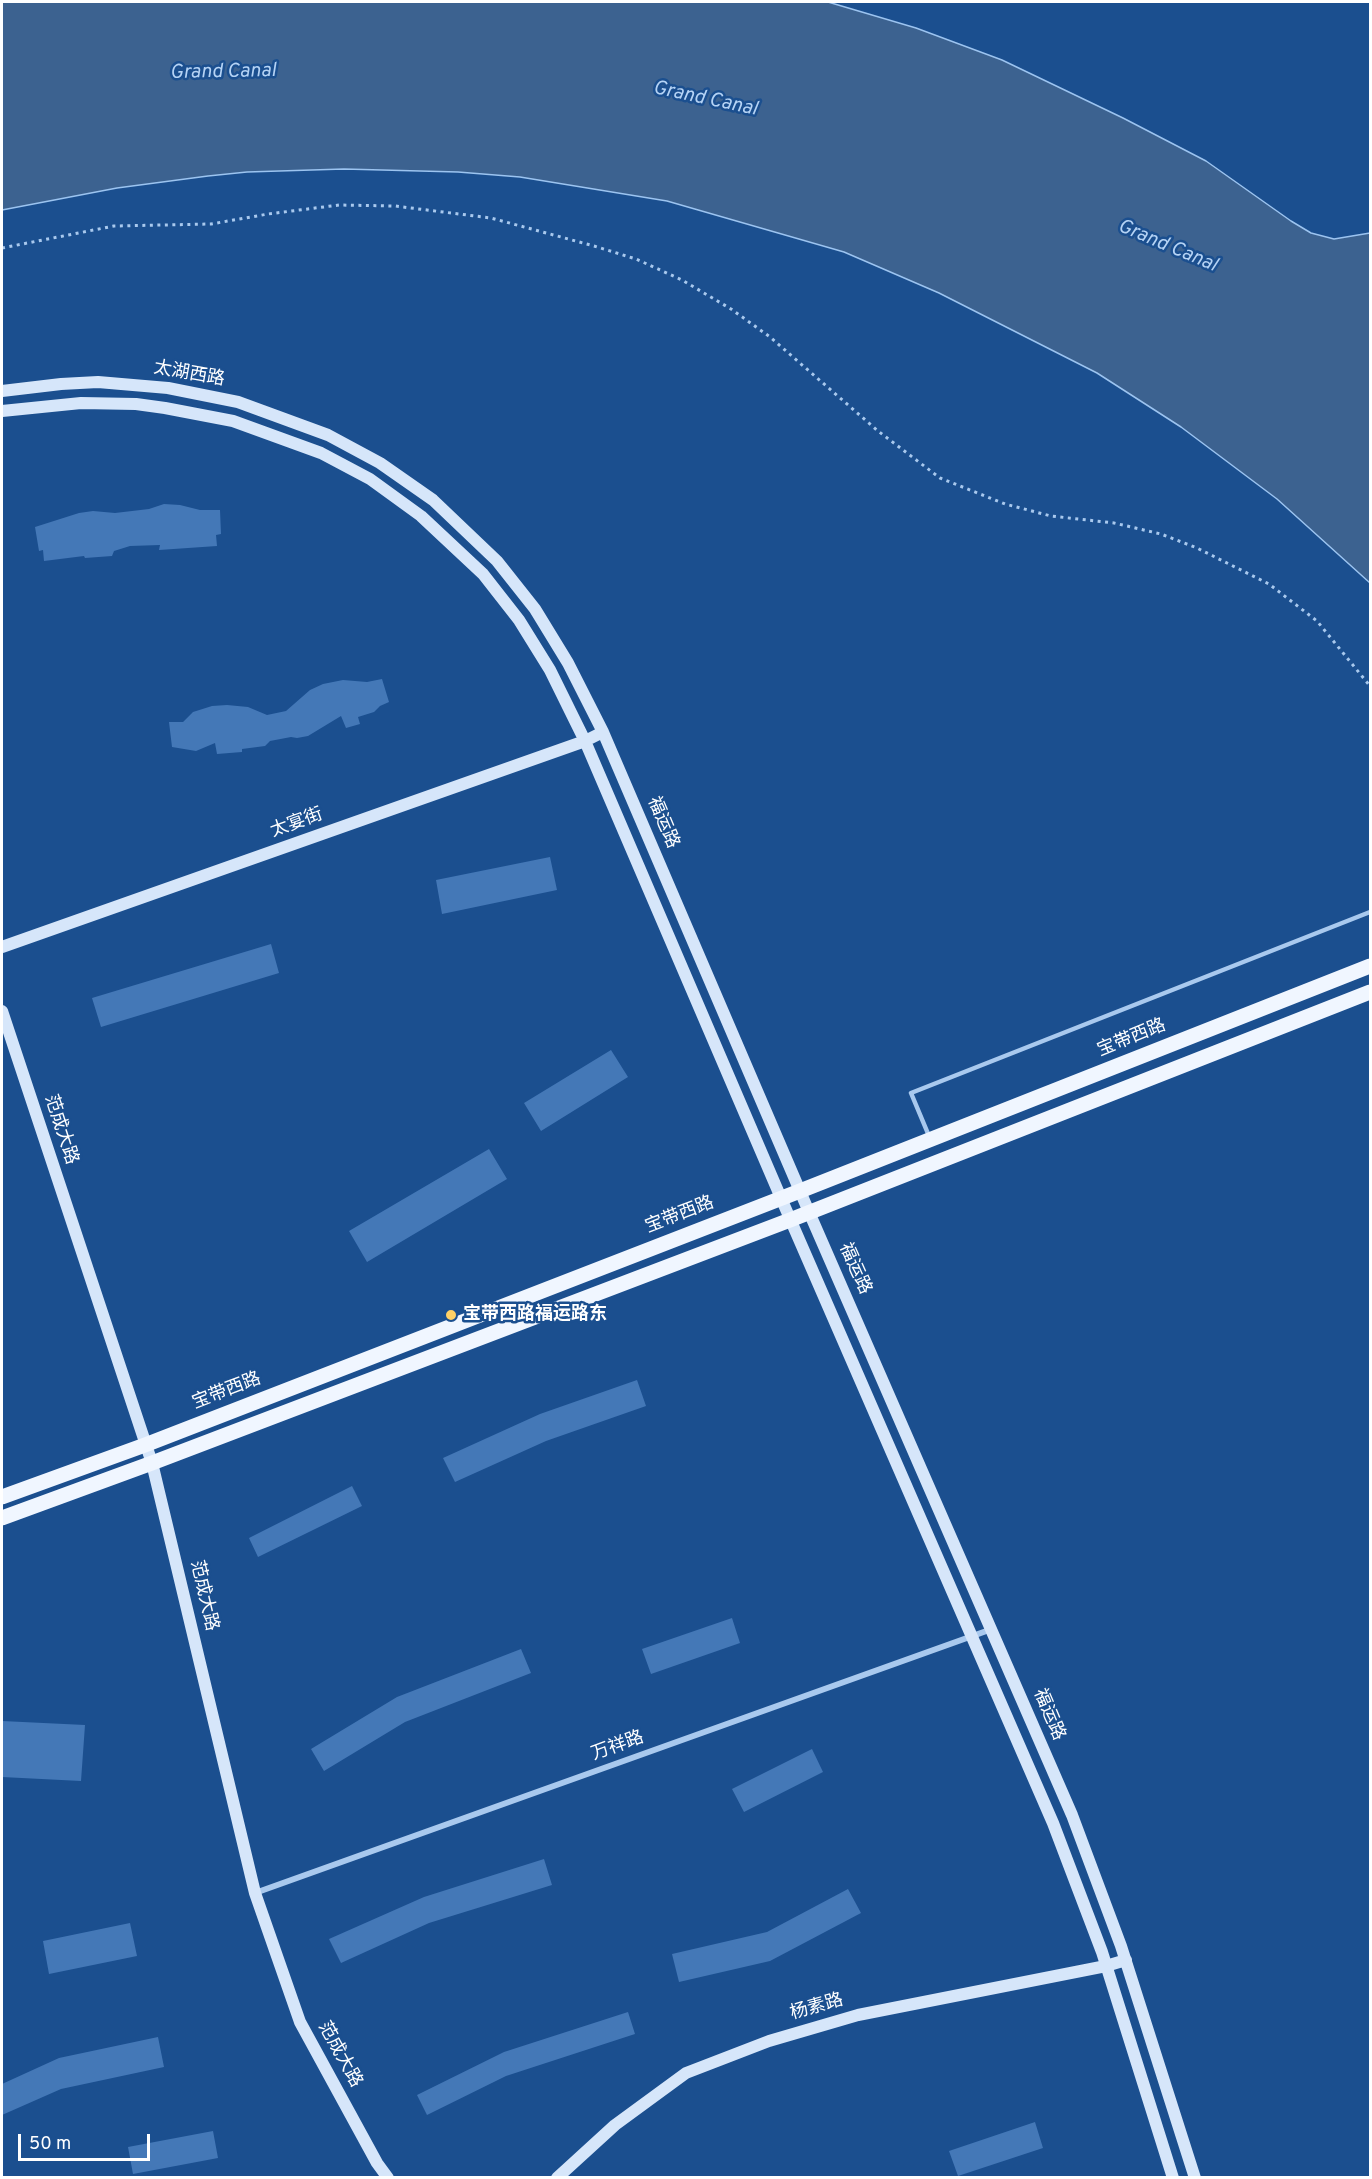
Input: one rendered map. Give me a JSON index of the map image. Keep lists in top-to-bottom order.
{
  "streets": {
    "main road": [
      "太湖西路",
      "福运路",
      "太宴街",
      "宝带西路",
      "范成大路",
      "杨素路"
    ],
    "street": ["万祥路"]
  },
  "crossings": [
    ["太湖西路", "福运路"],
    ["太湖西路", "太宴街"],
    ["福运路", "太宴街"],
    ["福运路", "宝带西路"],
    ["福运路", "万祥路"],
    ["福运路", "杨素路"],
    ["宝带西路", "范成大路"],
    ["范成大路", "万祥路"]
  ],
  "water": ["Grand Canal"],
  "places": ["宝带西路福运路东"],
  "scale_bar": "50 m"
}
